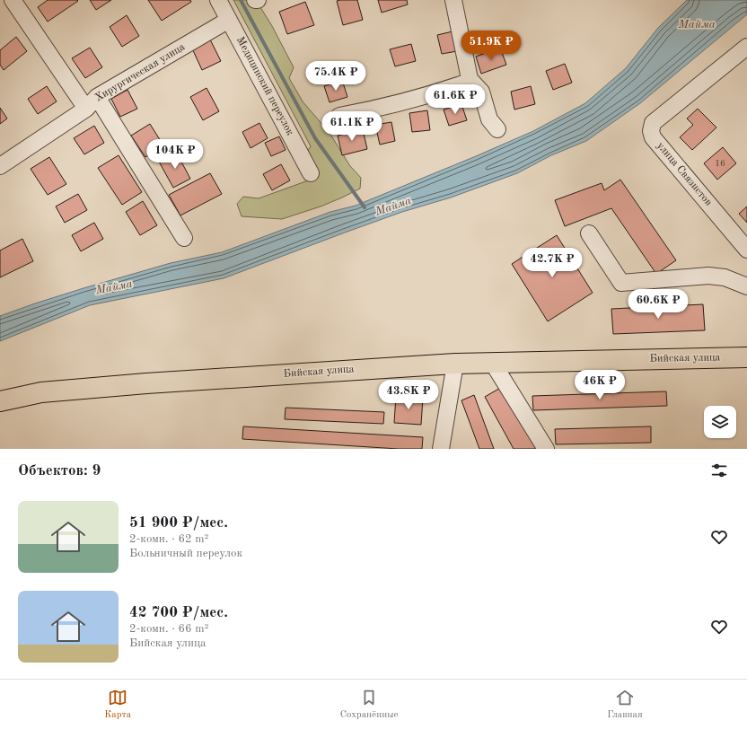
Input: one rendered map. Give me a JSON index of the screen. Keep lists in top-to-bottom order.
{
  "streets": {
    "main road": ["Бийская улица"],
    "street": ["Хирургическая улица", "Медицинский переулок", "улица Связистов"]
  },
  "crossings": [
    ["Хирургическая улица", "Медицинский переулок"]
  ],
  "water": ["Майма"],
  "house_numbers": ["16"],
  "page": {
    "price": [
      "51.9K ₽",
      "75.4K ₽",
      "61.6K ₽",
      "61.1K ₽",
      "104K ₽",
      "42.7K ₽",
      "60.6K ₽",
      "46K ₽",
      "43.8K ₽"
    ],
    "heading": "Объектов: 9",
    "list": [
      {
        "name": "51 900 ₽/мес.",
        "note": "2-комн. · 62 m² · Больничный переулок"
      },
      {
        "name": "42 700 ₽/мес.",
        "note": "2-комн. · 66 m² · Бийская улица"
      }
    ],
    "tabs": ["Карта", "Сохранённые", "Главная"]
  }
}
